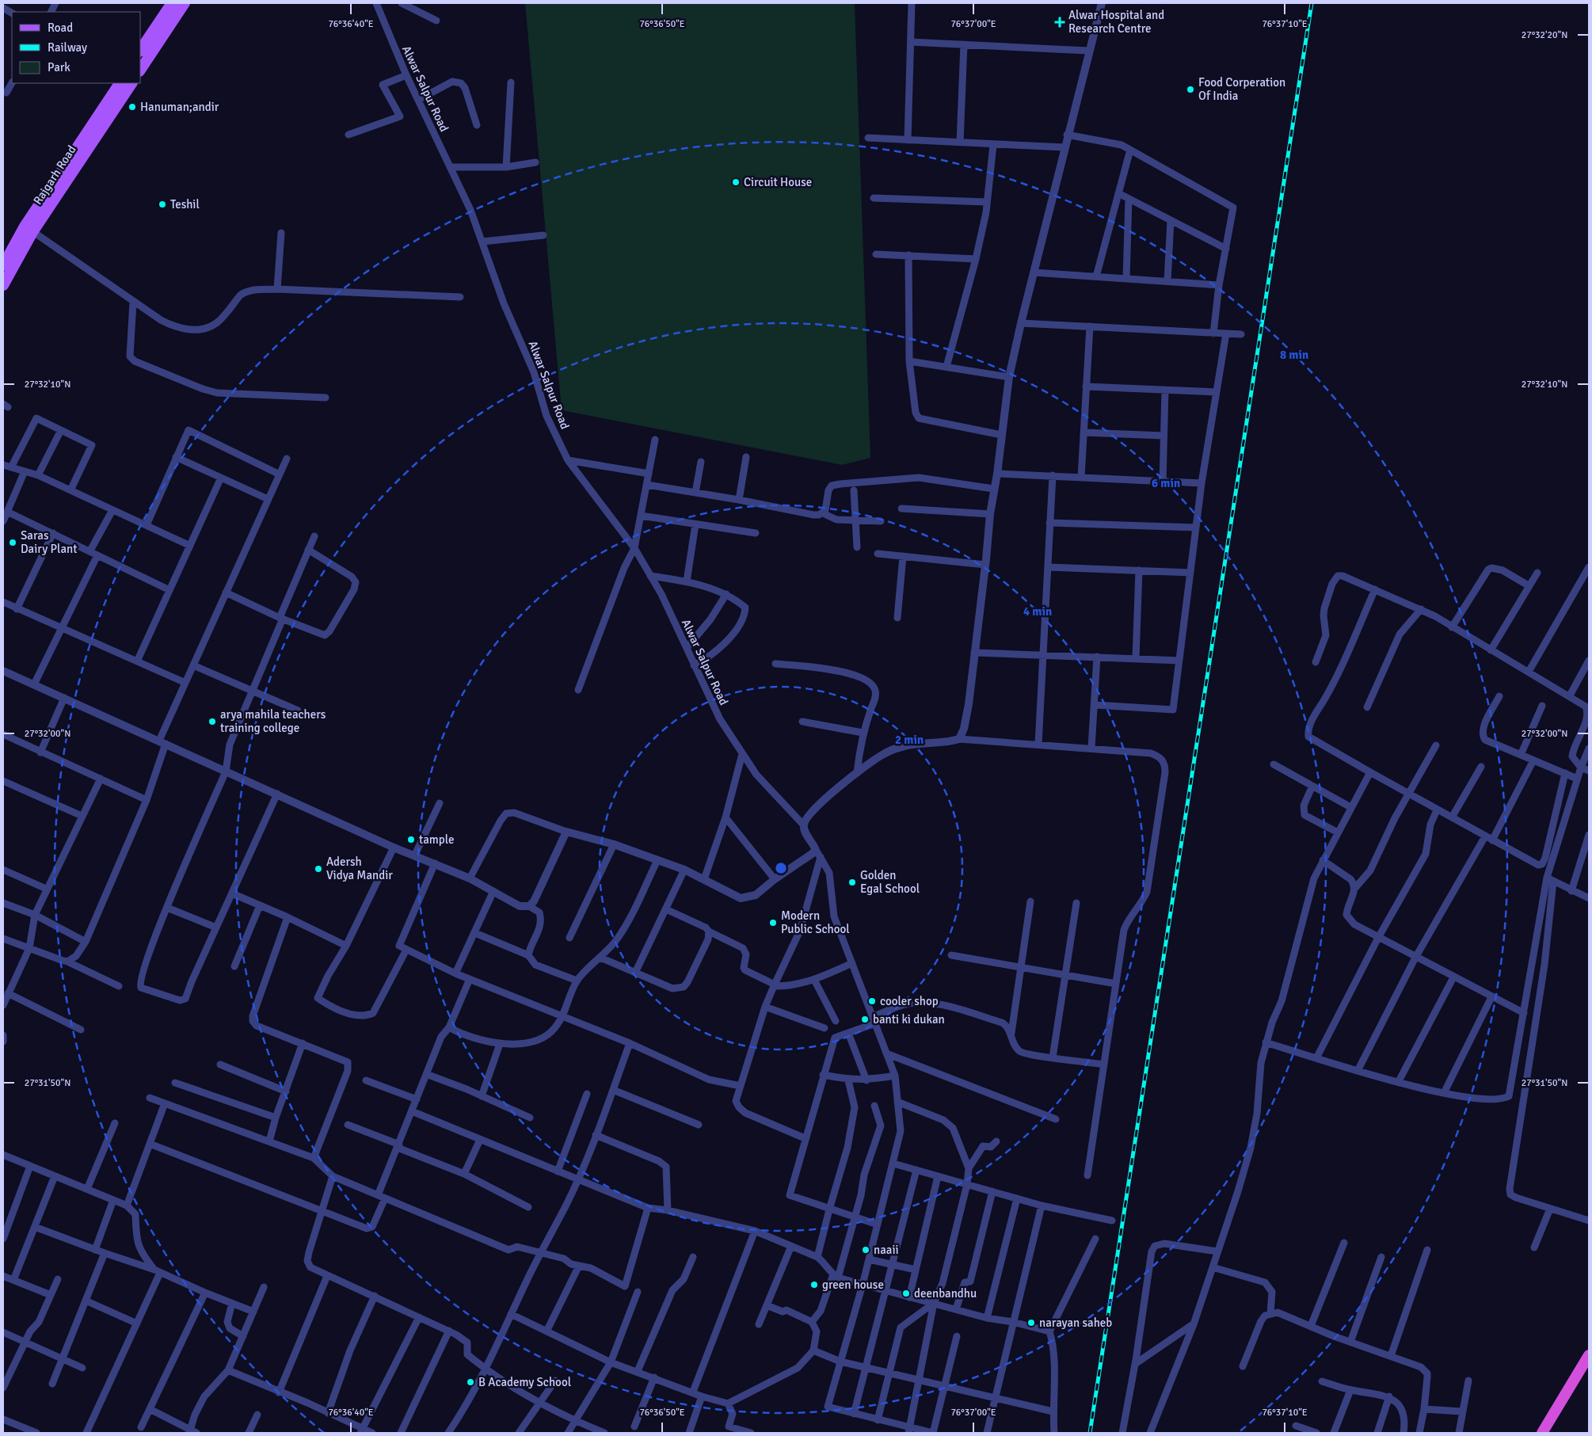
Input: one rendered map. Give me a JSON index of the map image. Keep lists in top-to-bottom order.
{
  "streets": {
    "main road": ["Rajgarh Road"],
    "street": ["Alwar Salpur Road"]
  },
  "places": {
    "health": ["Alwar Hospital and Research Centre"],
    "other": [
      "Food Corperation Of India",
      "Hanuman;andir",
      "Circuit House",
      "Teshil",
      "Saras Dairy Plant",
      "arya mahila teachers training college",
      "tample",
      "Adersh Vidya Mandir",
      "Golden Egal School",
      "Modern Public School",
      "cooler shop",
      "banti ki dukan",
      "naaii",
      "green house",
      "deenbandhu",
      "narayan saheb",
      "B Academy School"
    ]
  },
  "legend": ["Road", "Railway", "Park"],
  "coordinates": [
    "76°36'40\"E",
    "76°36'50\"E",
    "76°37'00\"E",
    "76°37'10\"E",
    "27°32'20\"N",
    "27°32'10\"N",
    "27°32'00\"N",
    "27°31'50\"N"
  ],
  "rings": [
    "8 min",
    "6 min",
    "4 min",
    "2 min"
  ]
}
